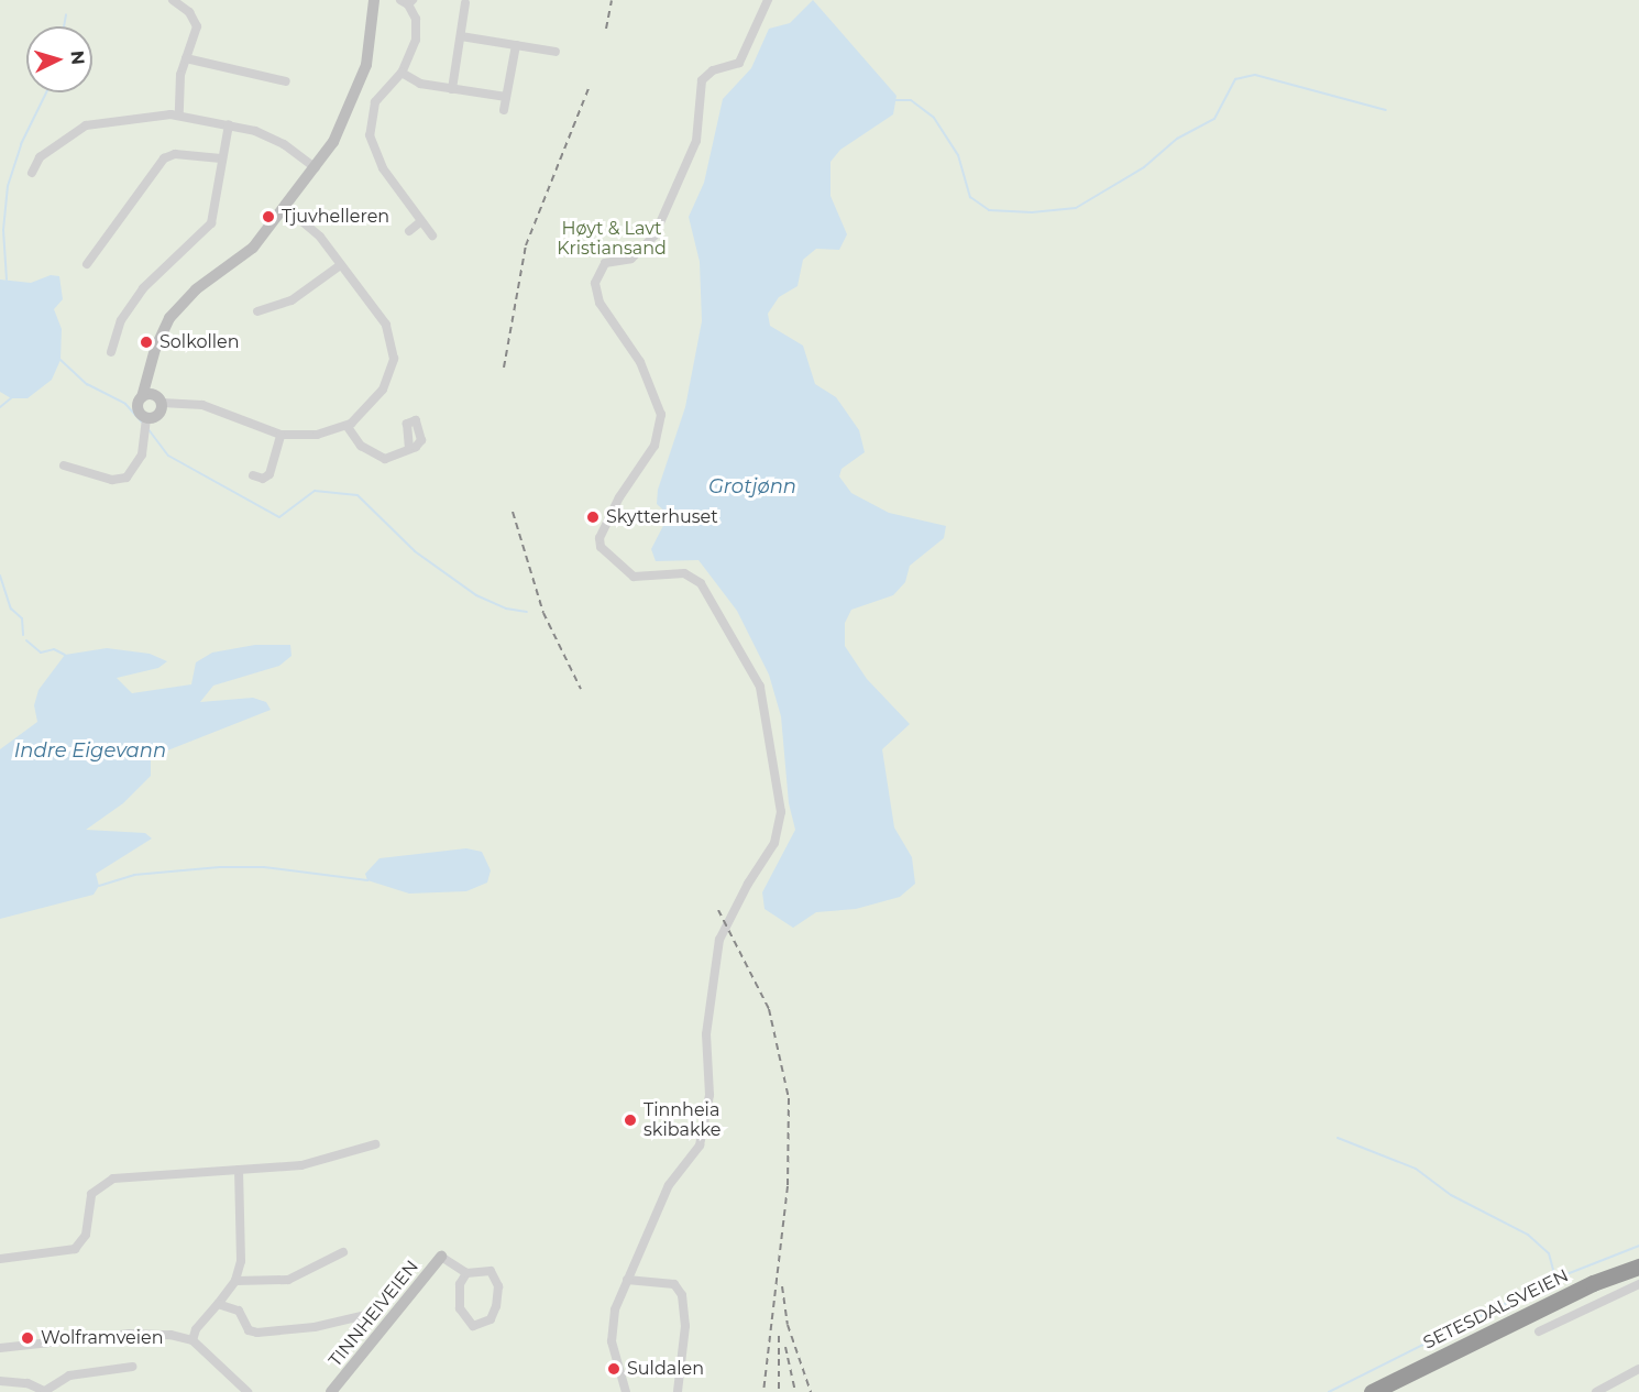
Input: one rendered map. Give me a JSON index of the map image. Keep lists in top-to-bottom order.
{
  "streets": {
    "highway": ["SETESDALSVEIEN"],
    "street": ["TINNHEIVEIEN"]
  },
  "water": ["Grotjønn", "Indre Eigevann"],
  "parks": ["Høyt & Lavt Kristiansand"],
  "places": [
    "Tjuvhelleren",
    "Solkollen",
    "Skytterhuset",
    "Tinnheia skibakke",
    "Wolframveien",
    "Suldalen"
  ],
  "north": "right"
}
